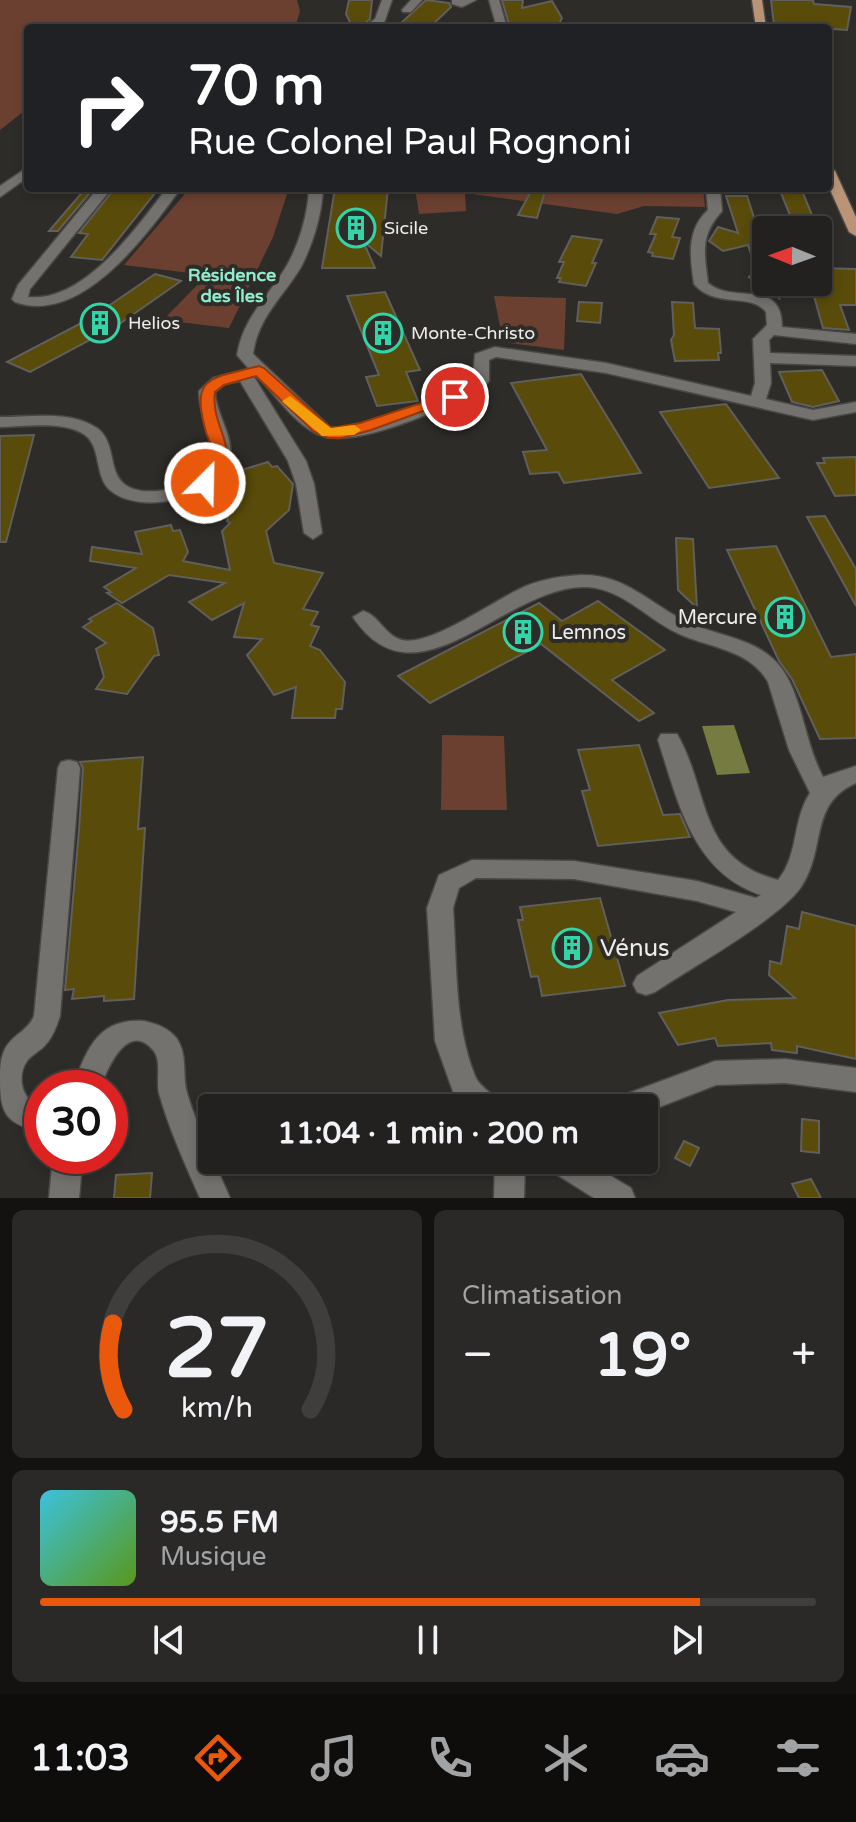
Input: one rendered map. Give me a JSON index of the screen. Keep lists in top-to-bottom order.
{
  "districts": ["Résidence des Îles"],
  "places": {
    "building": [
      "Sicile",
      "Helios",
      "Monte-Christo",
      "Mercure",
      "Lemnos",
      "Vénus"
    ]
  },
  "north": "left",
  "page": {
    "turn": ["70 m", "Rue Colonel Paul Rognoni"],
    "limit": "30",
    "trip": "11:04 · 1 min · 200 m",
    "tile": "Climatisation",
    "heat": ["−", "19°", "+"],
    "song": ["95.5 FM", "Musique"],
    "tabs": "11:03",
    "gauge": ["27", "km/h"]
  }
}
